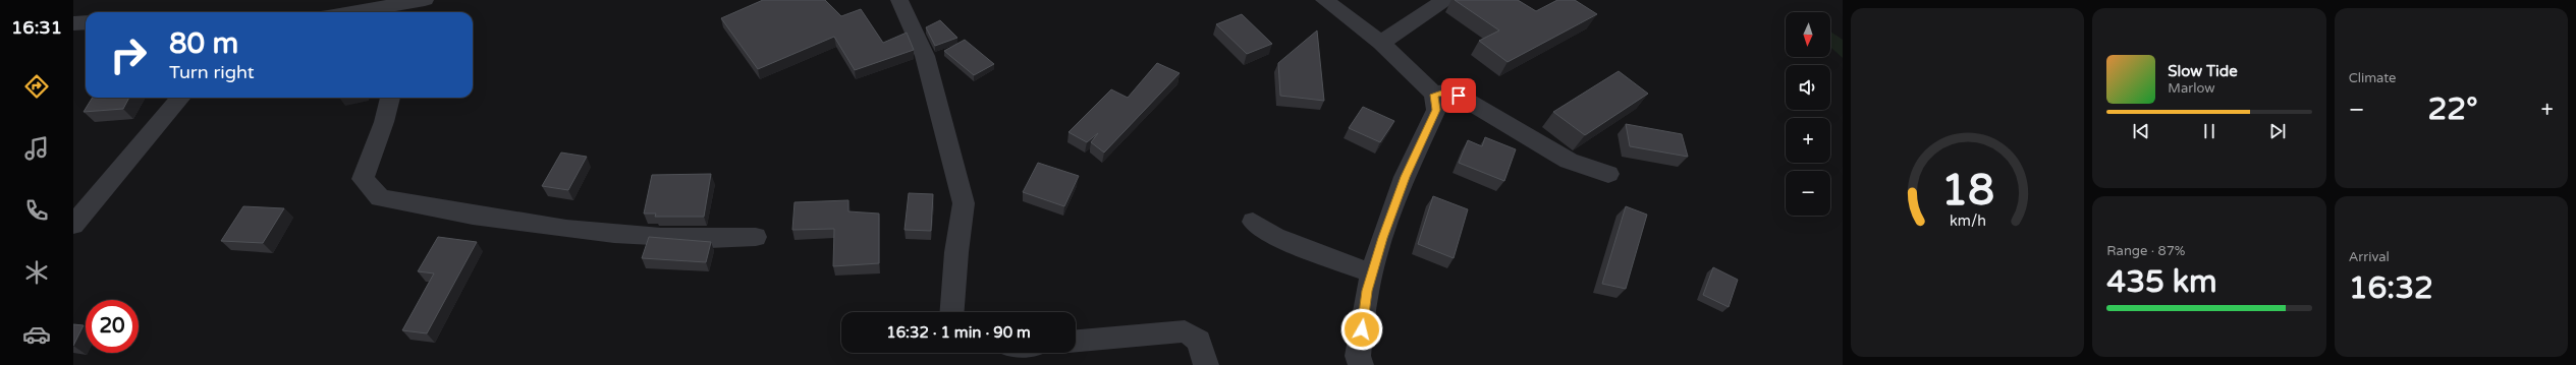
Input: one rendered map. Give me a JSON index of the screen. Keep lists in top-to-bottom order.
{
  "north": "bottom",
  "page": {
    "tabs": "16:31",
    "tile": [
      "Climate",
      ["Range · 87%", "435 km"],
      ["Arrival", "16:32"]
    ],
    "map_buttons": ["+", "−"],
    "turn": ["80 m", "Turn right"],
    "song": ["Slow Tide", "Marlow"],
    "heat": ["−", "22°", "+"],
    "limit": "20",
    "trip": "16:32 · 1 min · 90 m",
    "gauge": ["18", "km/h"]
  }
}
